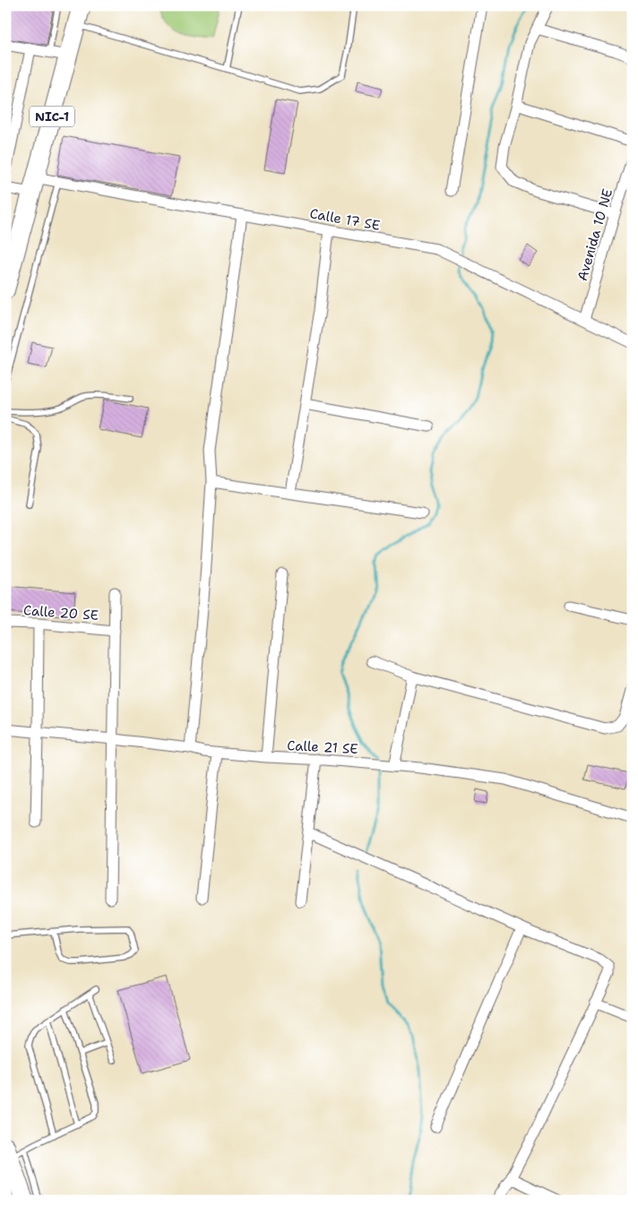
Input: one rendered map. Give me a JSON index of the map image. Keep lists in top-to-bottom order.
{
  "streets": {
    "highway": ["NIC-1"],
    "street": [
      "Calle 17 SE",
      "Avenida 10 NE",
      "Calle 20 SE",
      "Calle 21 SE"
    ]
  },
  "crossings": [
    ["NIC-1", "Calle 17 SE"],
    ["Calle 17 SE", "Avenida 10 NE"]
  ]
}
